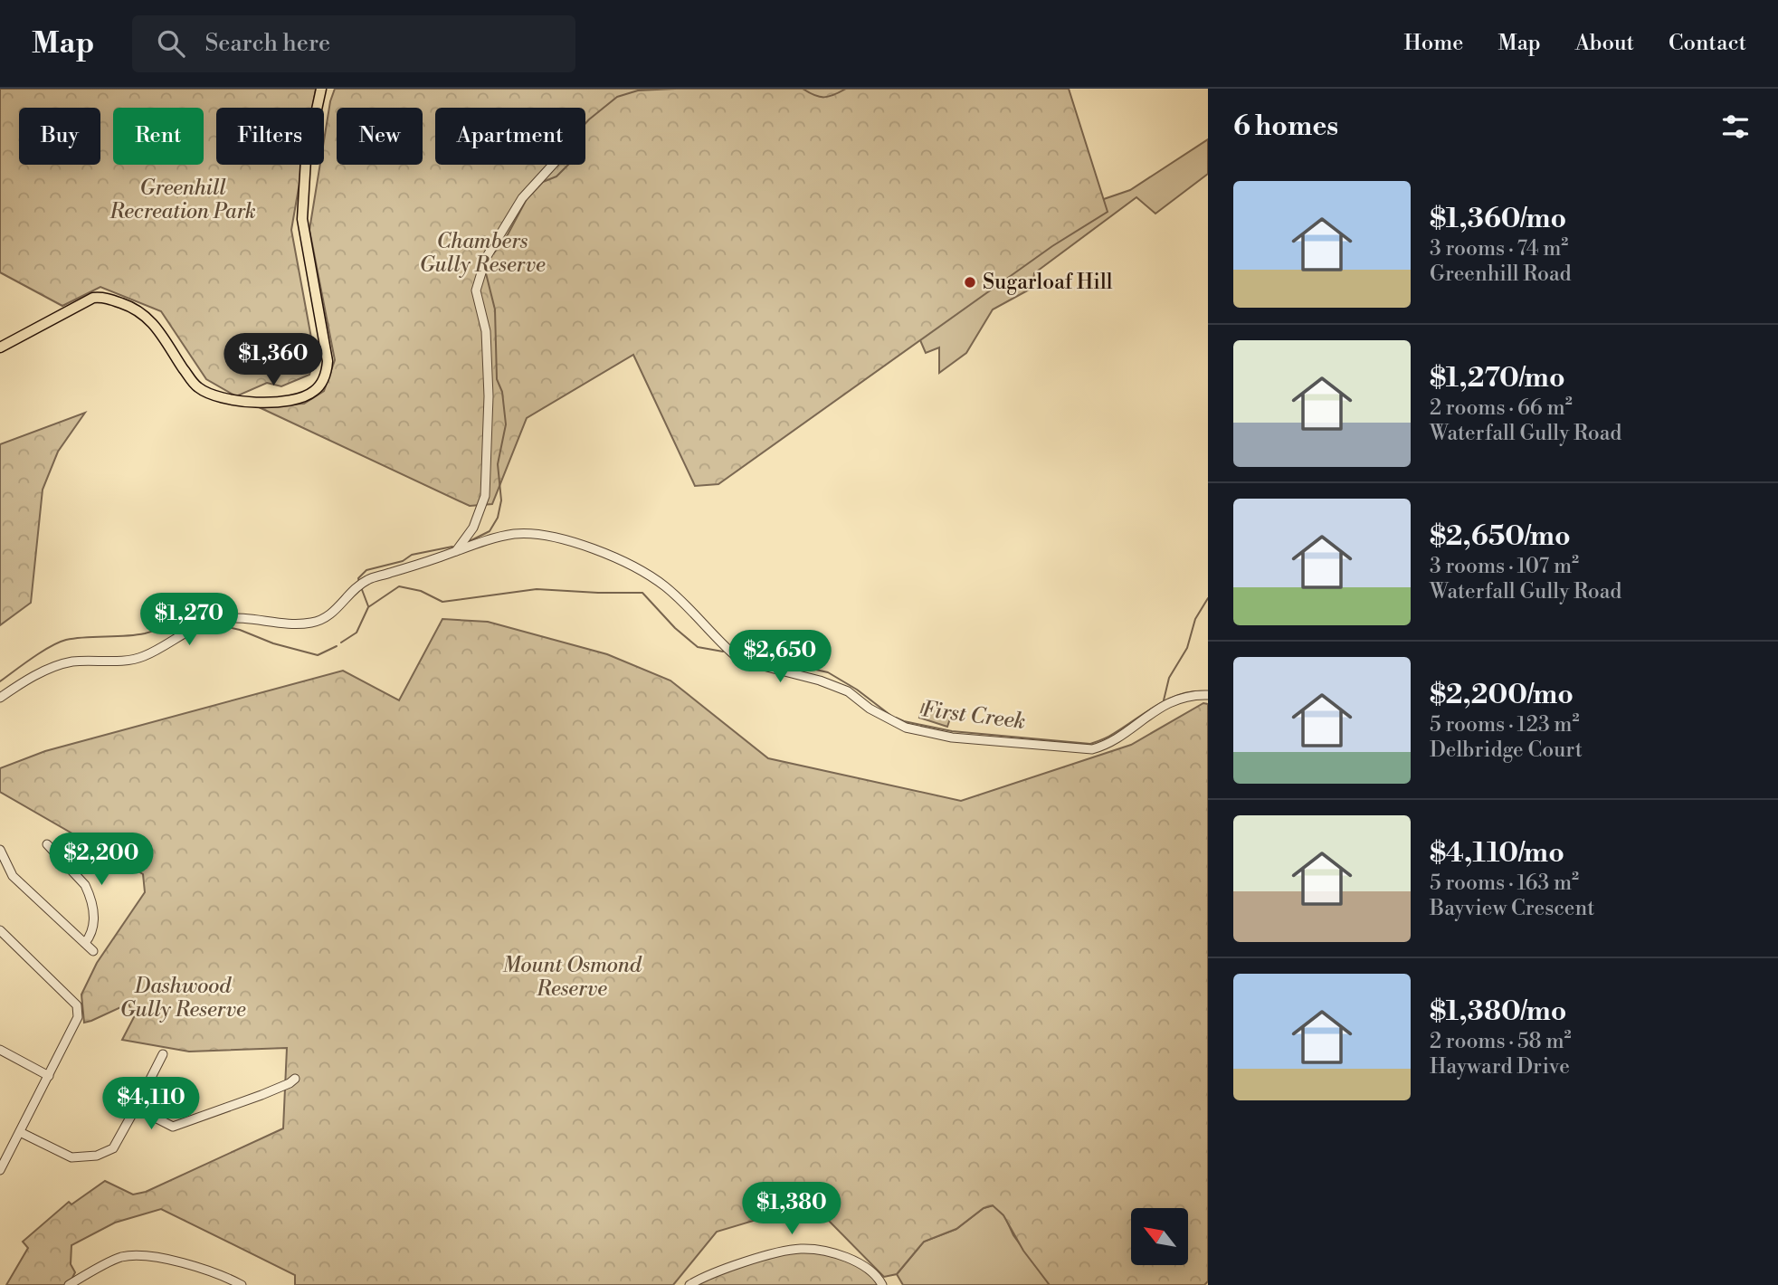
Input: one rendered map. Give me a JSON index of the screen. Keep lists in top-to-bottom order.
{
  "water": ["First Creek"],
  "parks": [
    "Greenhill Recreation Park",
    "Chambers Gully Reserve",
    "Mount Osmond Reserve",
    "Dashwood Gully Reserve"
  ],
  "places": ["Sugarloaf Hill"],
  "north": "top left",
  "page": {
    "header": "Map",
    "search": "Search here",
    "nav": [
      "Home",
      "Map",
      "About",
      "Contact"
    ],
    "heading": "6 homes",
    "chip": [
      "Buy",
      "Rent",
      "Filters",
      "New",
      "Apartment"
    ],
    "list": [
      {
        "name": "$1,360/mo",
        "note": "3 rooms · 74 m² · Greenhill Road"
      },
      {
        "name": "$1,270/mo",
        "note": "2 rooms · 66 m² · Waterfall Gully Road"
      },
      {
        "name": "$2,650/mo",
        "note": "3 rooms · 107 m² · Waterfall Gully Road"
      },
      {
        "name": "$2,200/mo",
        "note": "5 rooms · 123 m² · Delbridge Court"
      },
      {
        "name": "$4,110/mo",
        "note": "5 rooms · 163 m² · Bayview Crescent"
      },
      {
        "name": "$1,380/mo",
        "note": "2 rooms · 58 m² · Hayward Drive"
      }
    ],
    "price": [
      "$1,360",
      "$1,270",
      "$2,650",
      "$2,200",
      "$4,110",
      "$1,380"
    ]
  }
}
